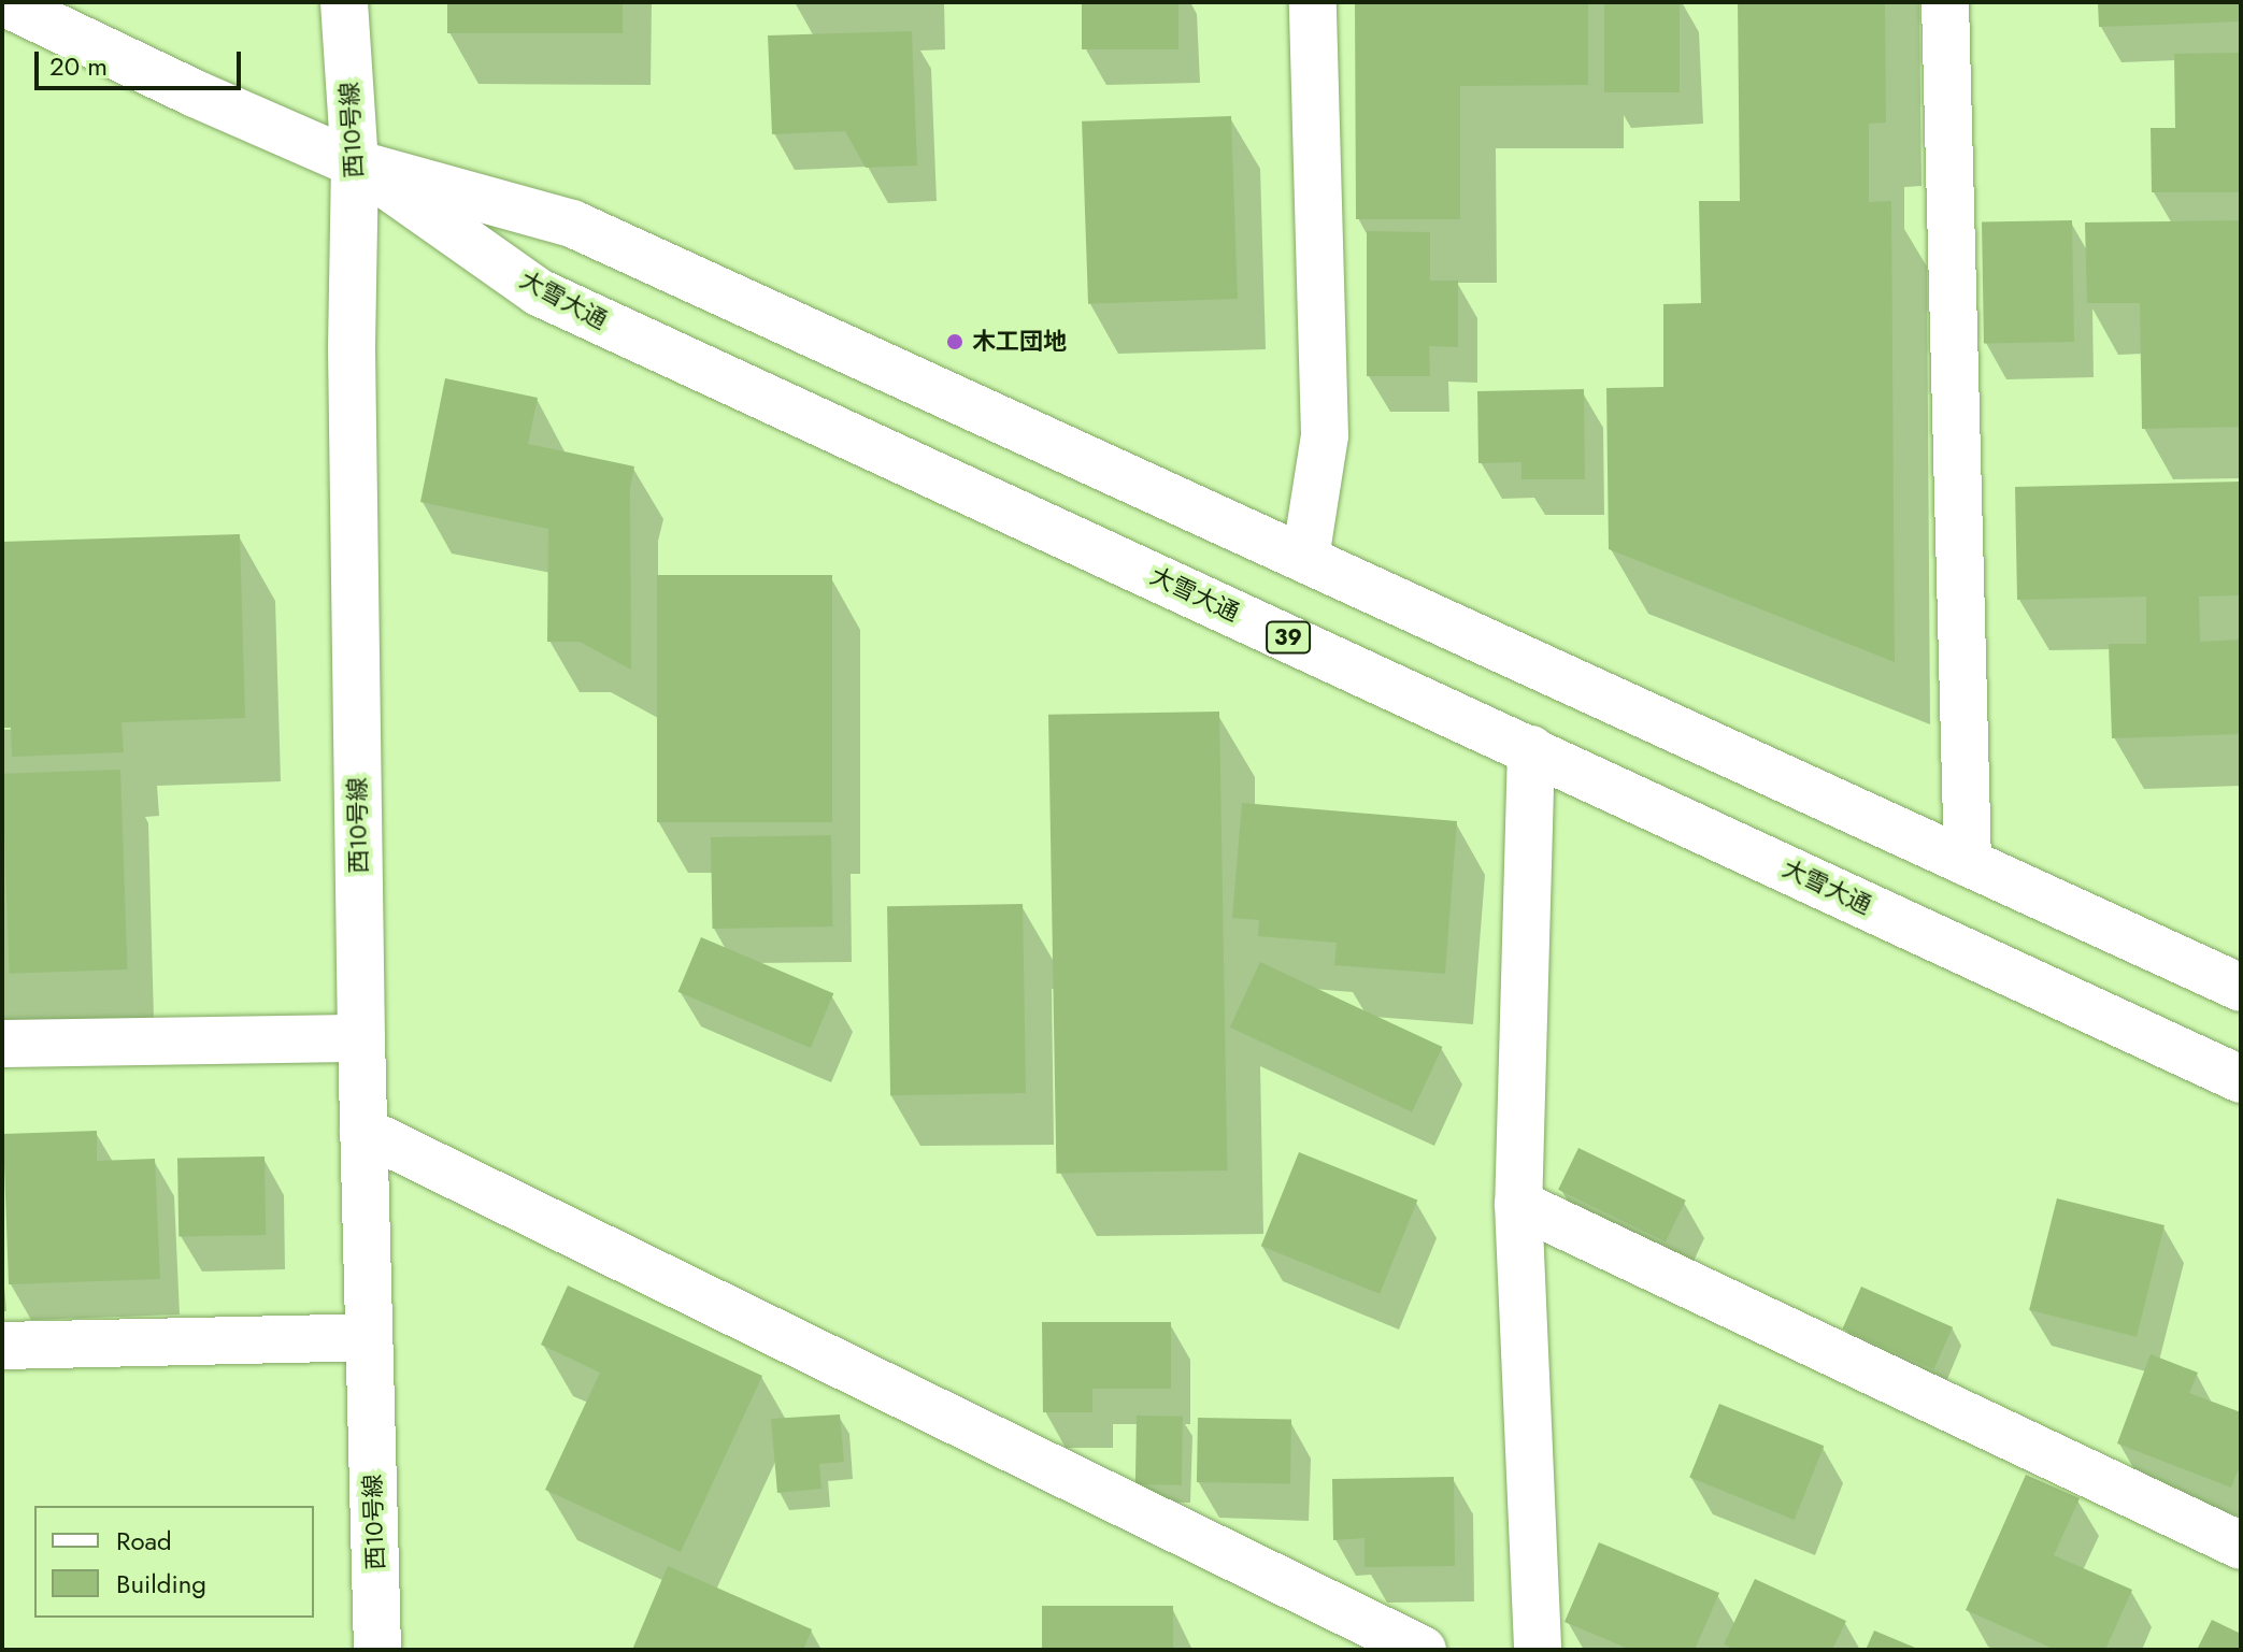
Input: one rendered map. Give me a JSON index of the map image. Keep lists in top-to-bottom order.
{
  "streets": {
    "main road": ["西10号線", "大雪大通", "39"]
  },
  "crossings": [
    ["西10号線", "大雪大通"]
  ],
  "places": ["木工団地"],
  "legend": ["Road", "Building"],
  "scale_bar": "20 m"
}
